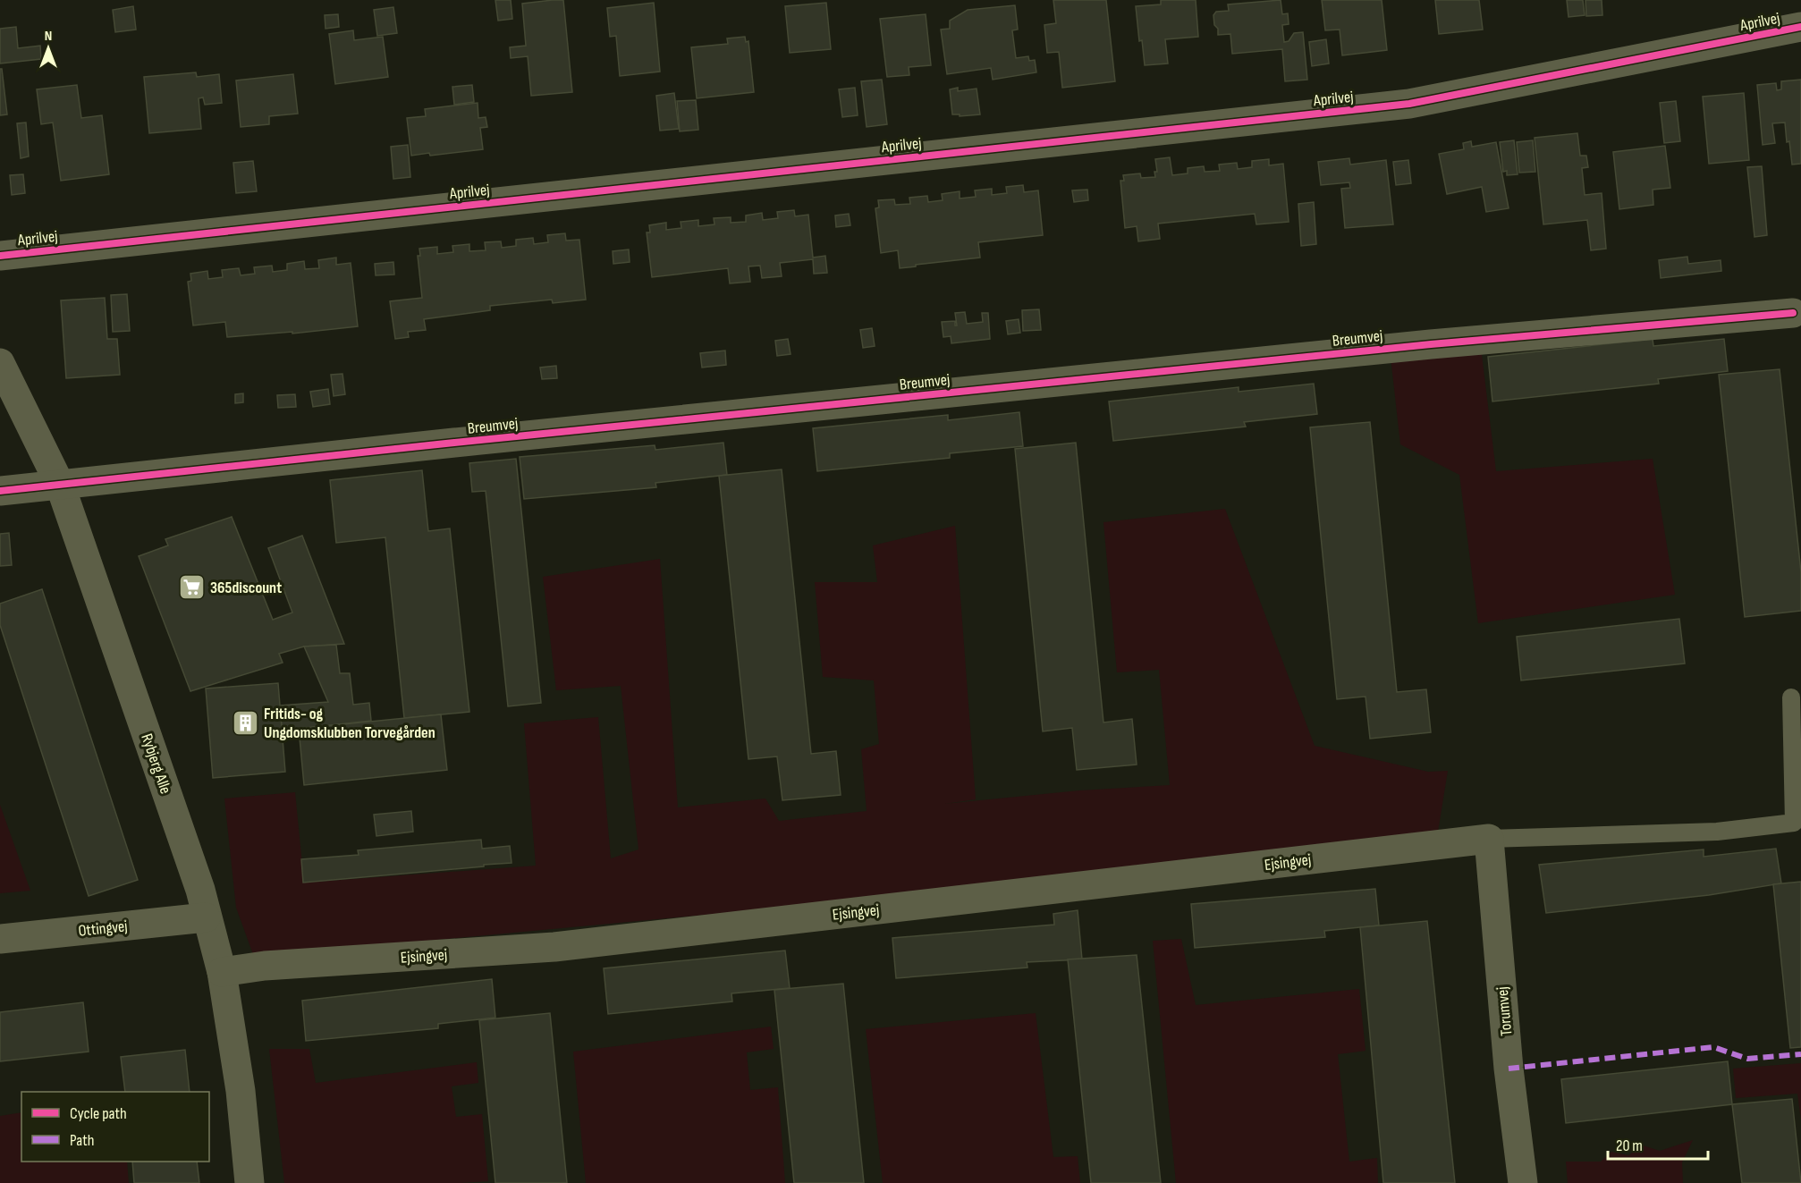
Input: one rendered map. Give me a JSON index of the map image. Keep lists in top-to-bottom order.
{
  "streets": {
    "street": [
      "Aprilvej",
      "Breumvej",
      "Rybjerg Alle",
      "Ejsingvej",
      "Ottingvej",
      "Torumvej"
    ]
  },
  "crossings": [
    ["Breumvej", "Rybjerg Alle"],
    ["Rybjerg Alle", "Ejsingvej"],
    ["Rybjerg Alle", "Ottingvej"],
    ["Ejsingvej", "Torumvej"]
  ],
  "places": {
    "supermarket": ["365discount"],
    "building": ["Fritids- og Ungdomsklubben Torvegården"]
  },
  "legend": ["Cycle path", "Path"],
  "scale_bar": "20 m",
  "north": "top"
}
